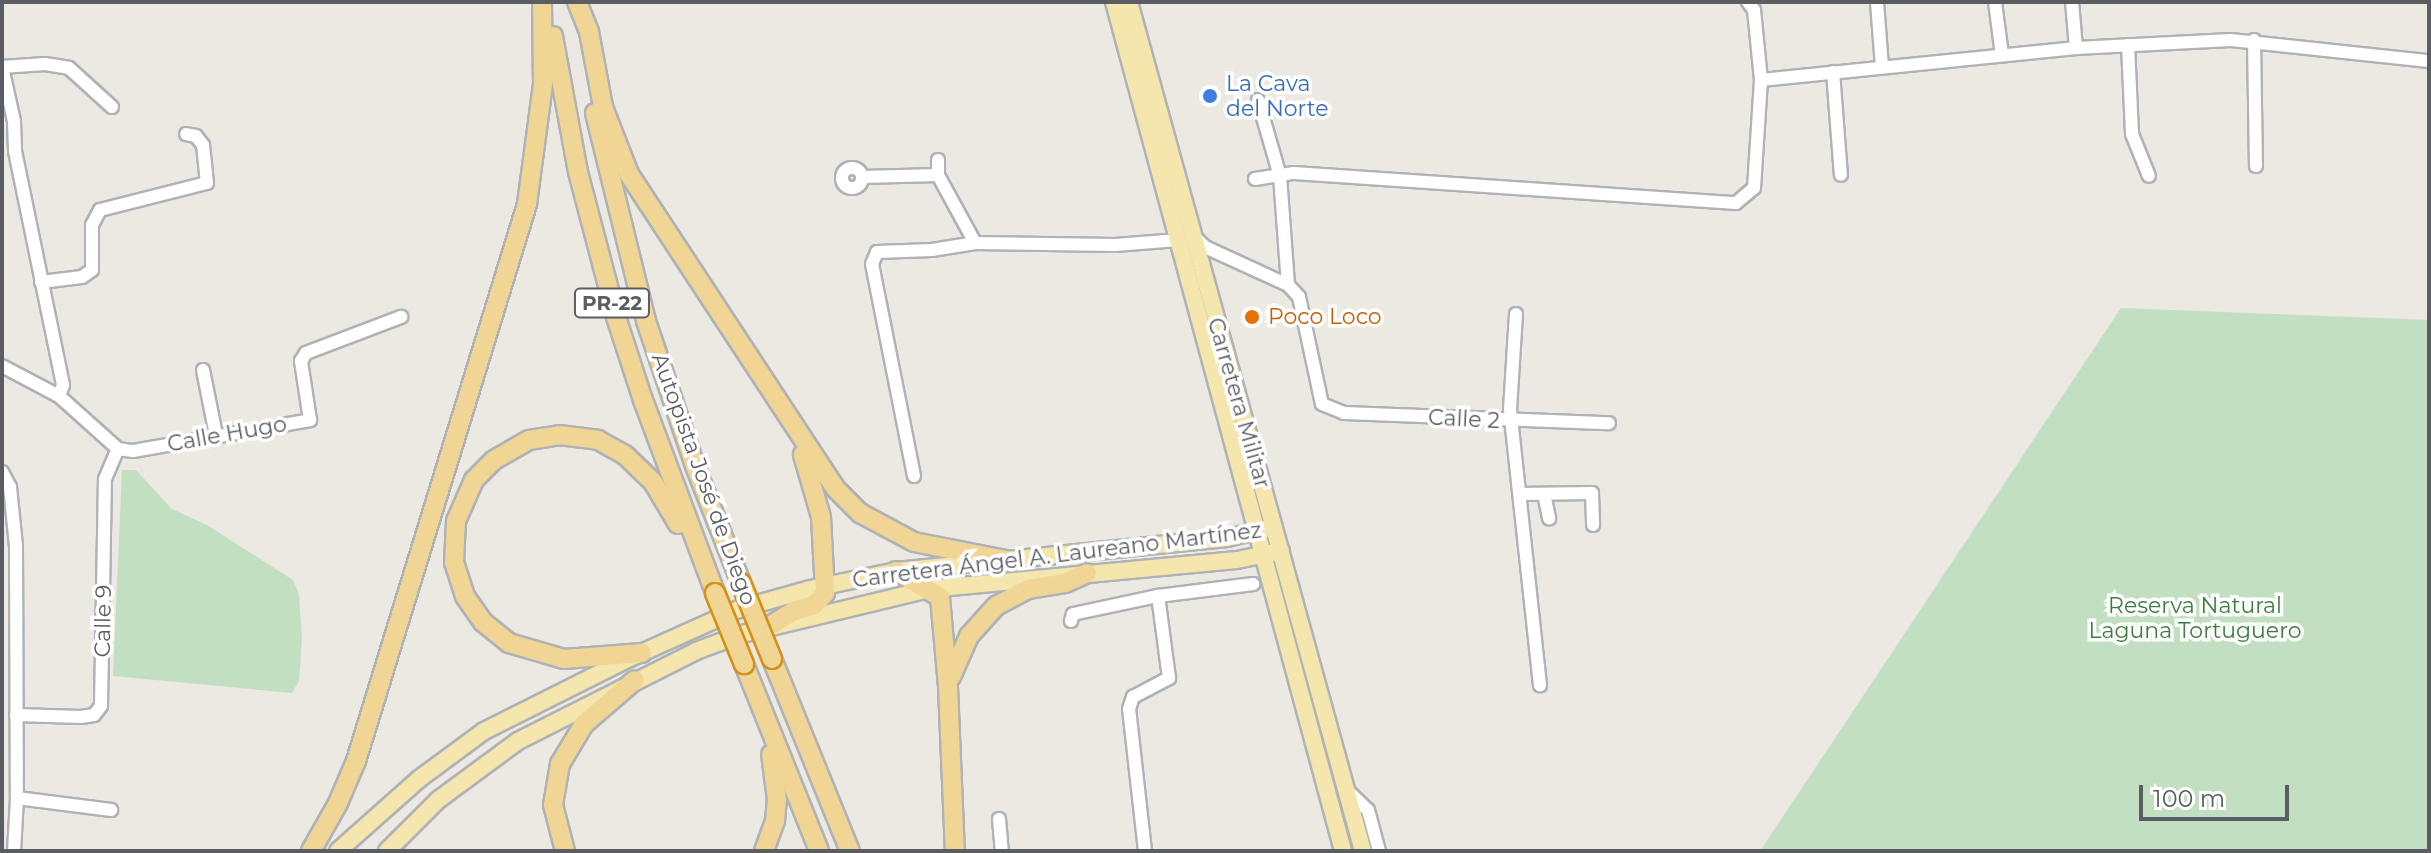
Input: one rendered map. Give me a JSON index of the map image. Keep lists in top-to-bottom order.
{
  "streets": {
    "highway": ["PR-22", "Autopista José de Diego"],
    "main road": ["Carretera Militar", "Carretera Ángel A. Laureano Martínez"],
    "street": ["Calle 2", "Calle Hugo", "Calle 9"]
  },
  "crossings": [
    ["Carretera Militar", "Carretera Ángel A. Laureano Martínez"],
    ["Calle Hugo", "Calle 9"]
  ],
  "parks": ["Reserva Natural Laguna Tortuguero"],
  "places": ["La Cava del Norte", "Poco Loco"],
  "scale_bar": "100 m"
}
